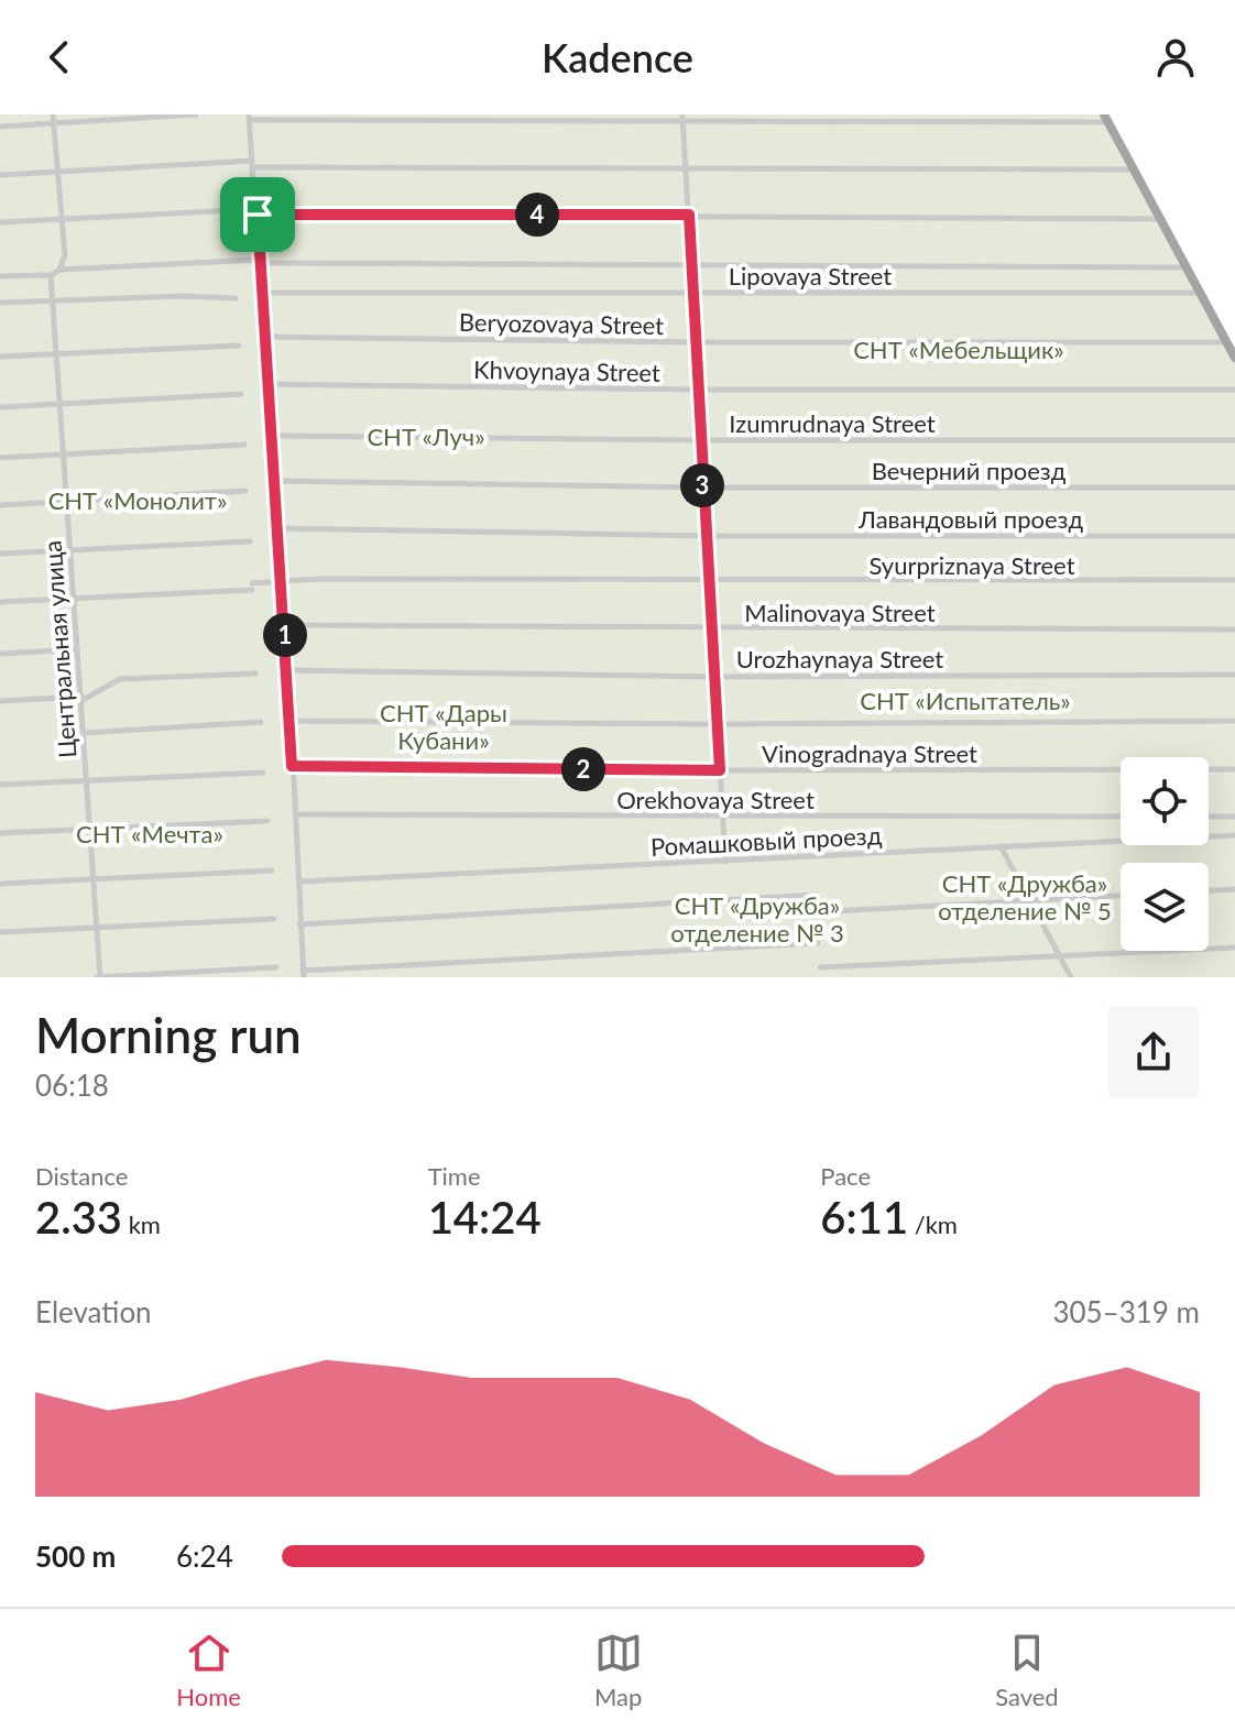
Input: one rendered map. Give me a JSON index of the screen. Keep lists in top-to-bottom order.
{
  "streets": {
    "street": [
      "Lipovaya Street",
      "Beryozovaya Street",
      "Khvoynaya Street",
      "Izumrudnaya Street",
      "Вечерний проезд",
      "Лавандовый проезд",
      "Syurpriznaya Street",
      "Malinovaya Street",
      "Центральная улица",
      "Urozhaynaya Street",
      "Vinogradnaya Street",
      "Orekhovaya Street",
      "Ромашковый проезд"
    ]
  },
  "crossings": [
    ["Syurpriznaya Street", "Центральная улица"]
  ],
  "parks": [
    "СНТ «Мебельщик»",
    "СНТ «Луч»",
    "СНТ «Монолит»",
    "СНТ «Испытатель»",
    "СНТ «Дары Кубани»",
    "СНТ «Мечта»",
    "СНТ «Дружба» отделение № 5",
    "СНТ «Дружба» отделение № 3"
  ],
  "page": {
    "header": "Kadence",
    "pins": [
      "4",
      "3",
      "1",
      "2"
    ],
    "heading": ["Morning run", "06:18"],
    "stats": [
      ["Distance", "2.33 km"],
      ["Time", "14:24"],
      ["Pace", "6:11 /km"]
    ],
    "chart": ["Elevation", "305–319 m"],
    "list": [
      {
        "name": "500 m",
        "note": "6:24"
      }
    ],
    "tabs": ["Home", "Map", "Saved"]
  }
}
